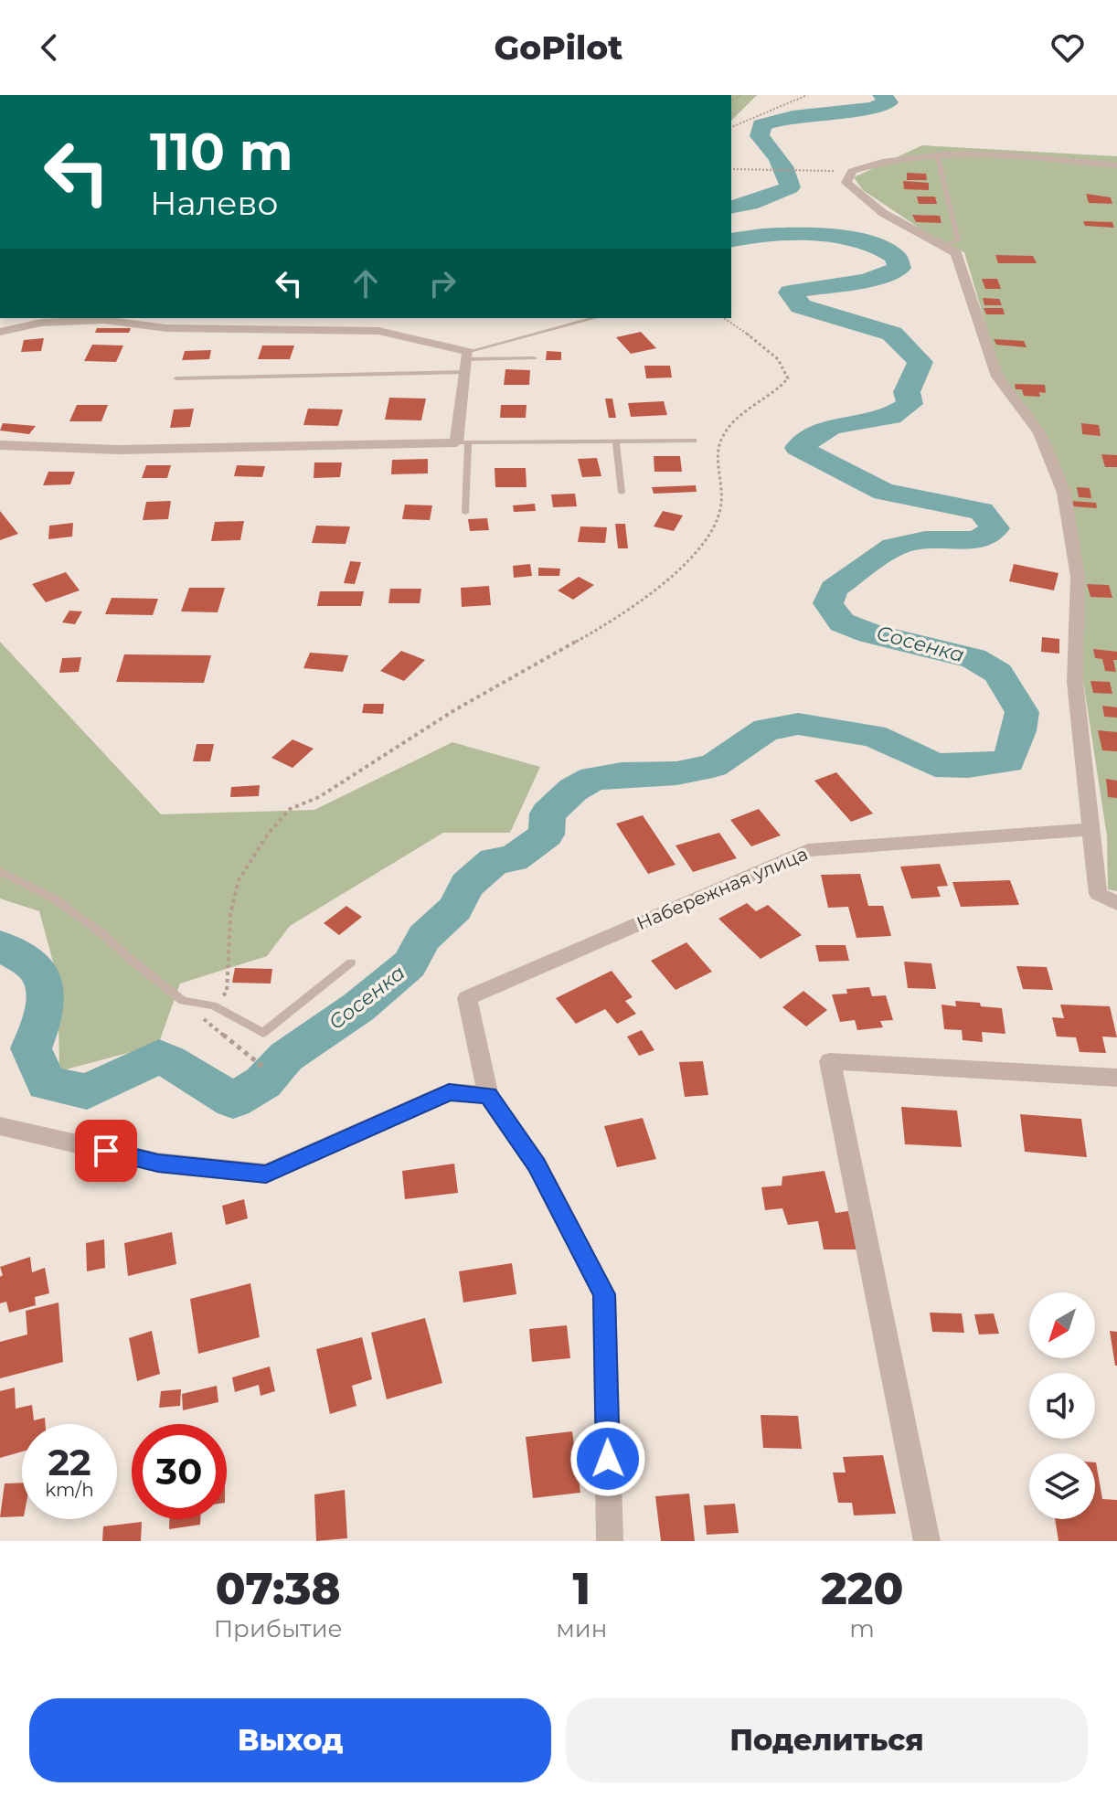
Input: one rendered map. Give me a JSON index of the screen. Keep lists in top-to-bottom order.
{
  "streets": {
    "street": ["Набережная улица"]
  },
  "water": ["Сосенка"],
  "north": "bottom left",
  "page": {
    "header": "GoPilot",
    "turn": ["110 m", "Налево"],
    "speed": "22 km/h",
    "limit": "30",
    "eta": [
      "07:38",
      "Прибытие",
      "1",
      "мин",
      "220",
      "m"
    ],
    "buttons": ["Выход", "Поделиться"]
  }
}
